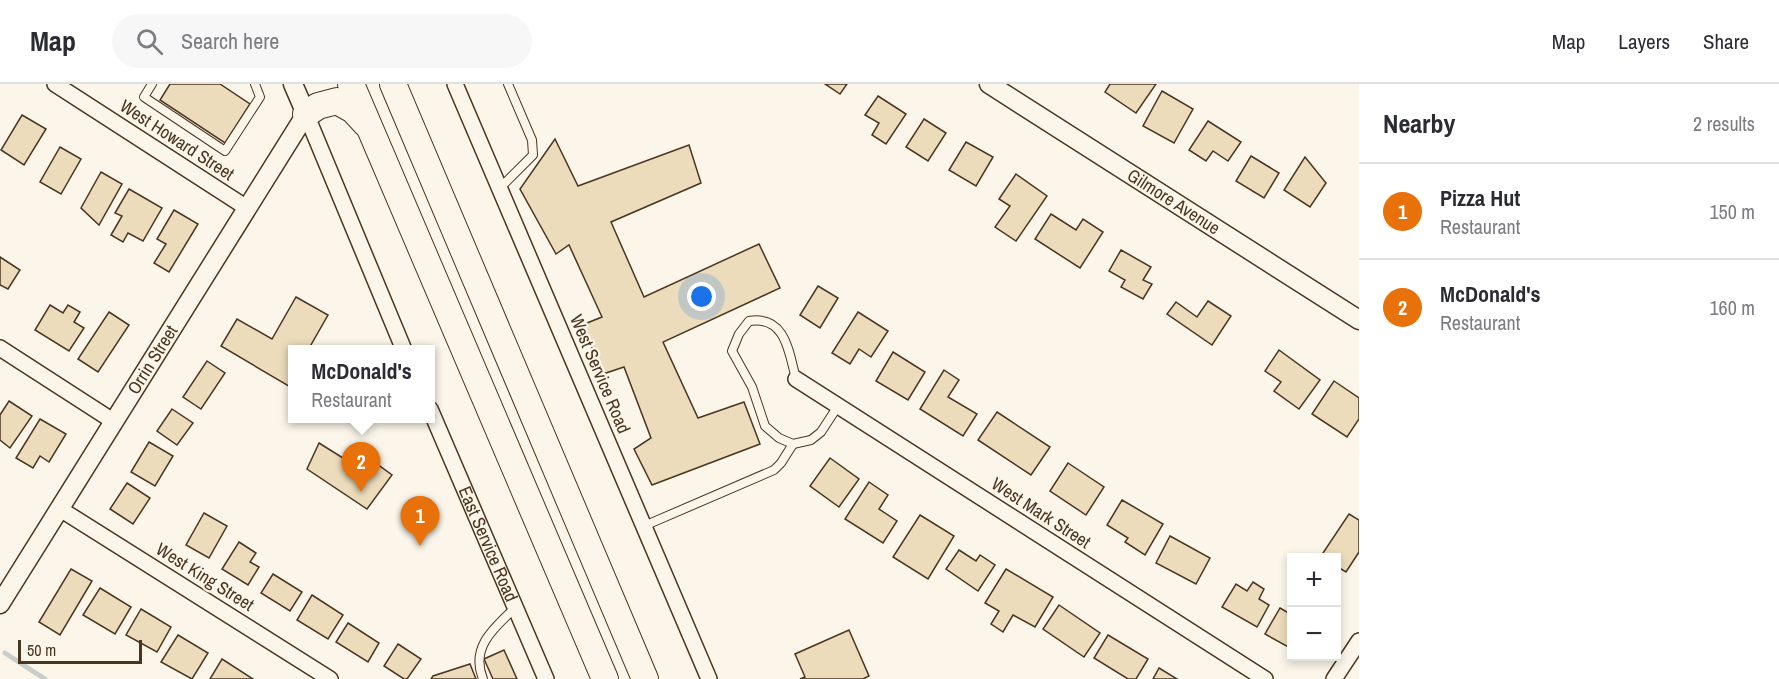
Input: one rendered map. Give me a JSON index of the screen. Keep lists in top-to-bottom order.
{
  "streets": {
    "street": [
      "West Howard Street",
      "Gilmore Avenue",
      "Orrin Street",
      "West Service Road",
      "West Mark Street",
      "East Service Road",
      "West King Street"
    ]
  },
  "crossings": [
    ["West Howard Street", "Orrin Street"],
    ["Orrin Street", "West King Street"]
  ],
  "scale_bar": "50 m",
  "page": {
    "header": "Map",
    "search": "Search here",
    "nav": ["Map", "Layers", "Share"],
    "heading": ["Nearby", "2 results"],
    "list": [
      {
        "mark": "1",
        "name": "Pizza Hut",
        "note": "Restaurant",
        "value": "150 m"
      },
      {
        "mark": "2",
        "name": "McDonald's",
        "note": "Restaurant",
        "value": "160 m"
      }
    ],
    "popup": ["McDonald's", "Restaurant"],
    "pins": ["2", "1"],
    "map_buttons": ["+", "−"],
    "scale": "50 m"
  }
}
